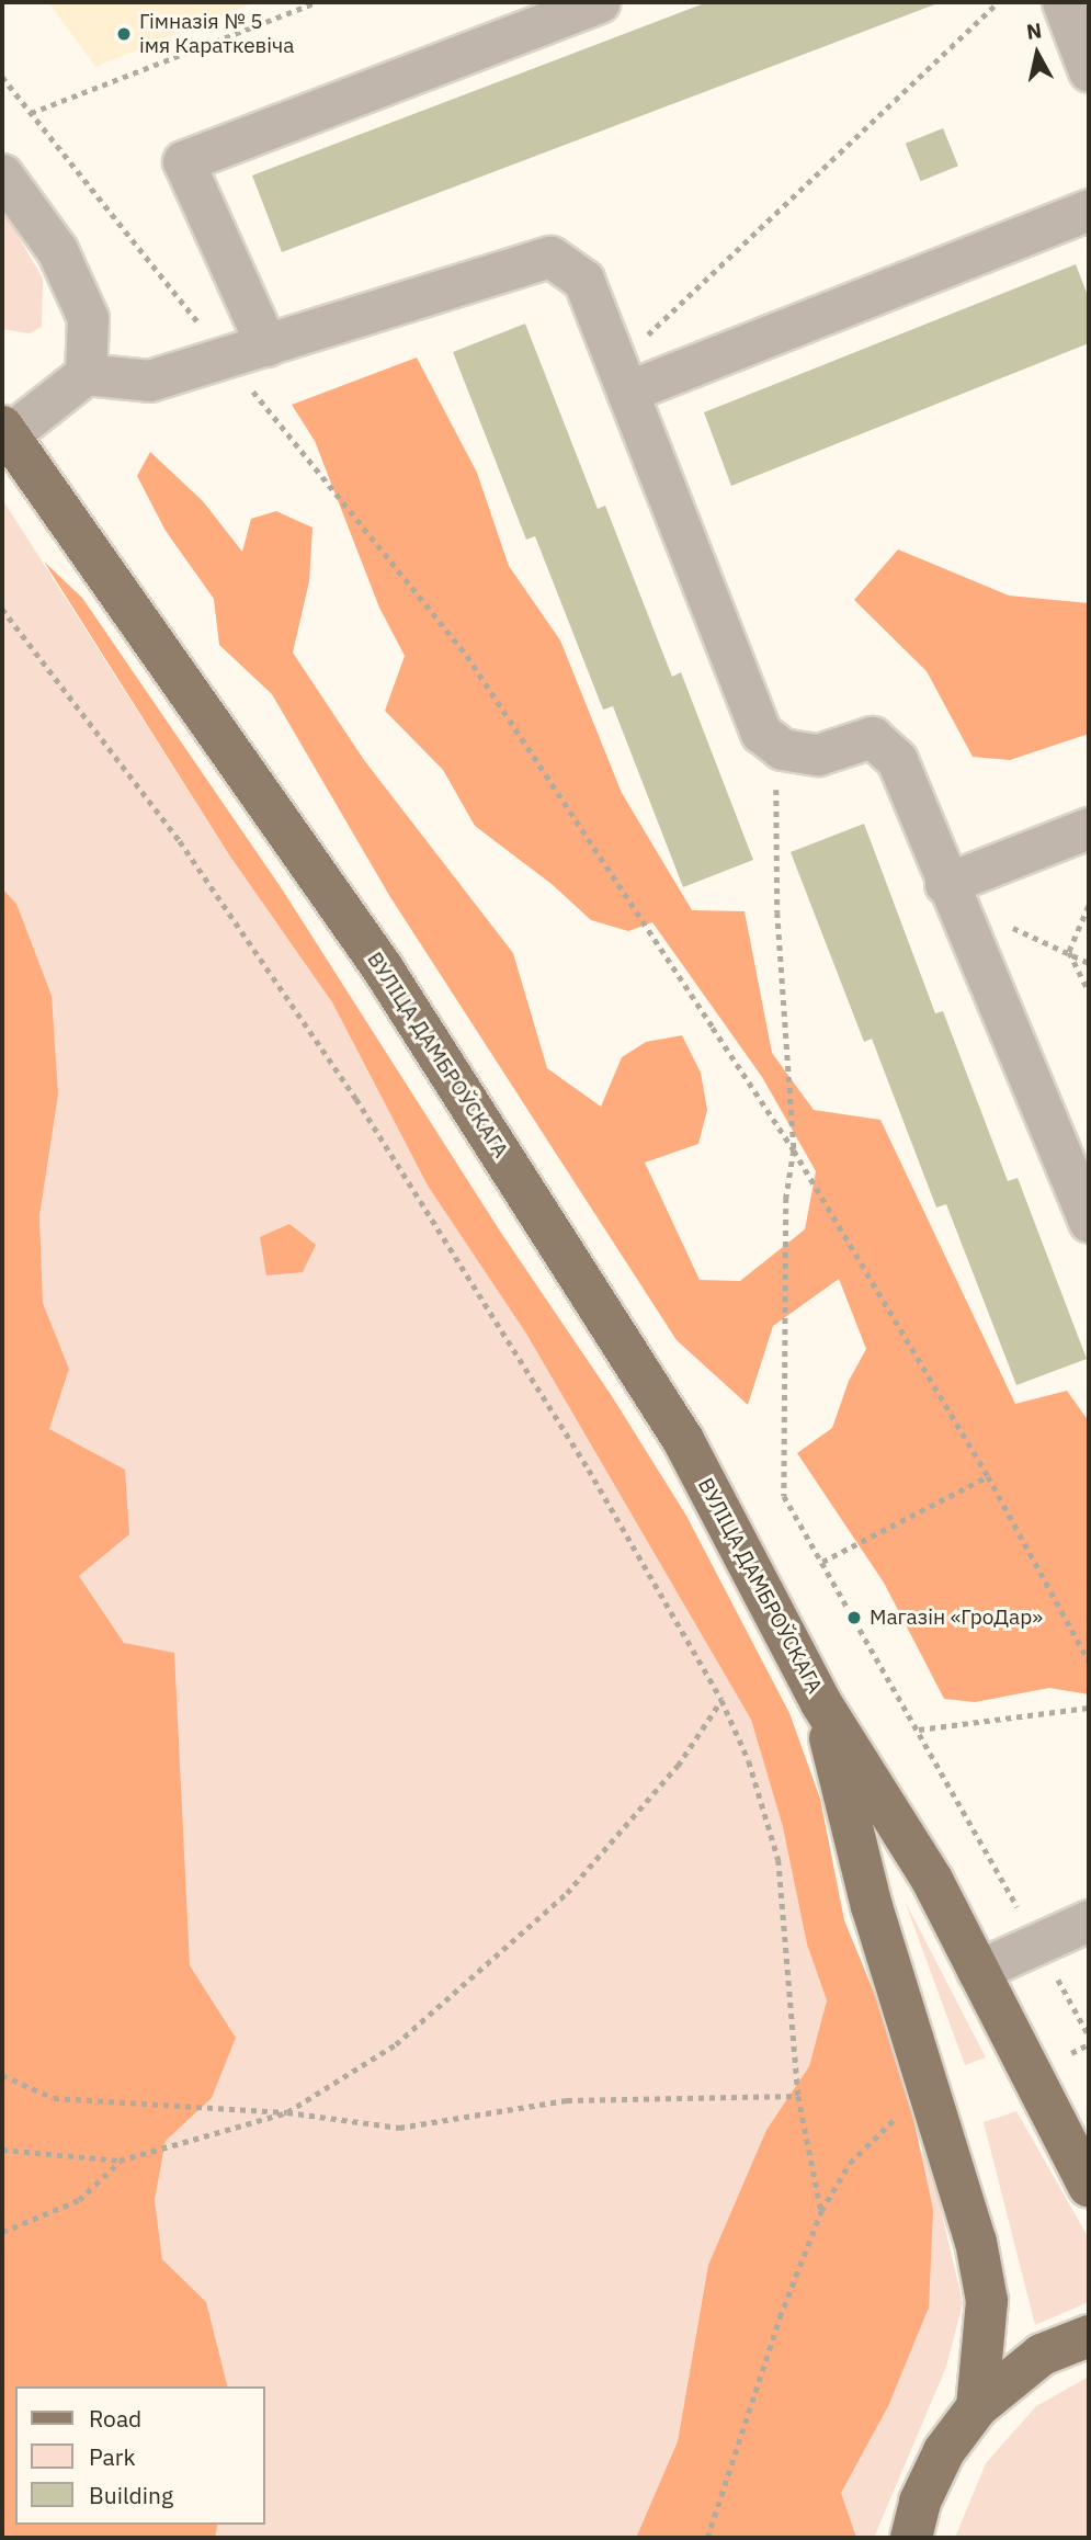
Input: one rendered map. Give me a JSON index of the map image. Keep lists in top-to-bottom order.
{
  "streets": {
    "main road": ["ВУЛІЦА ДАМБРОЎСКАГА"]
  },
  "places": ["Гімназія № 5 імя Караткевіча", "Магазін «ГроДар»"],
  "legend": ["Road", "Park", "Building"],
  "north": "top"
}
